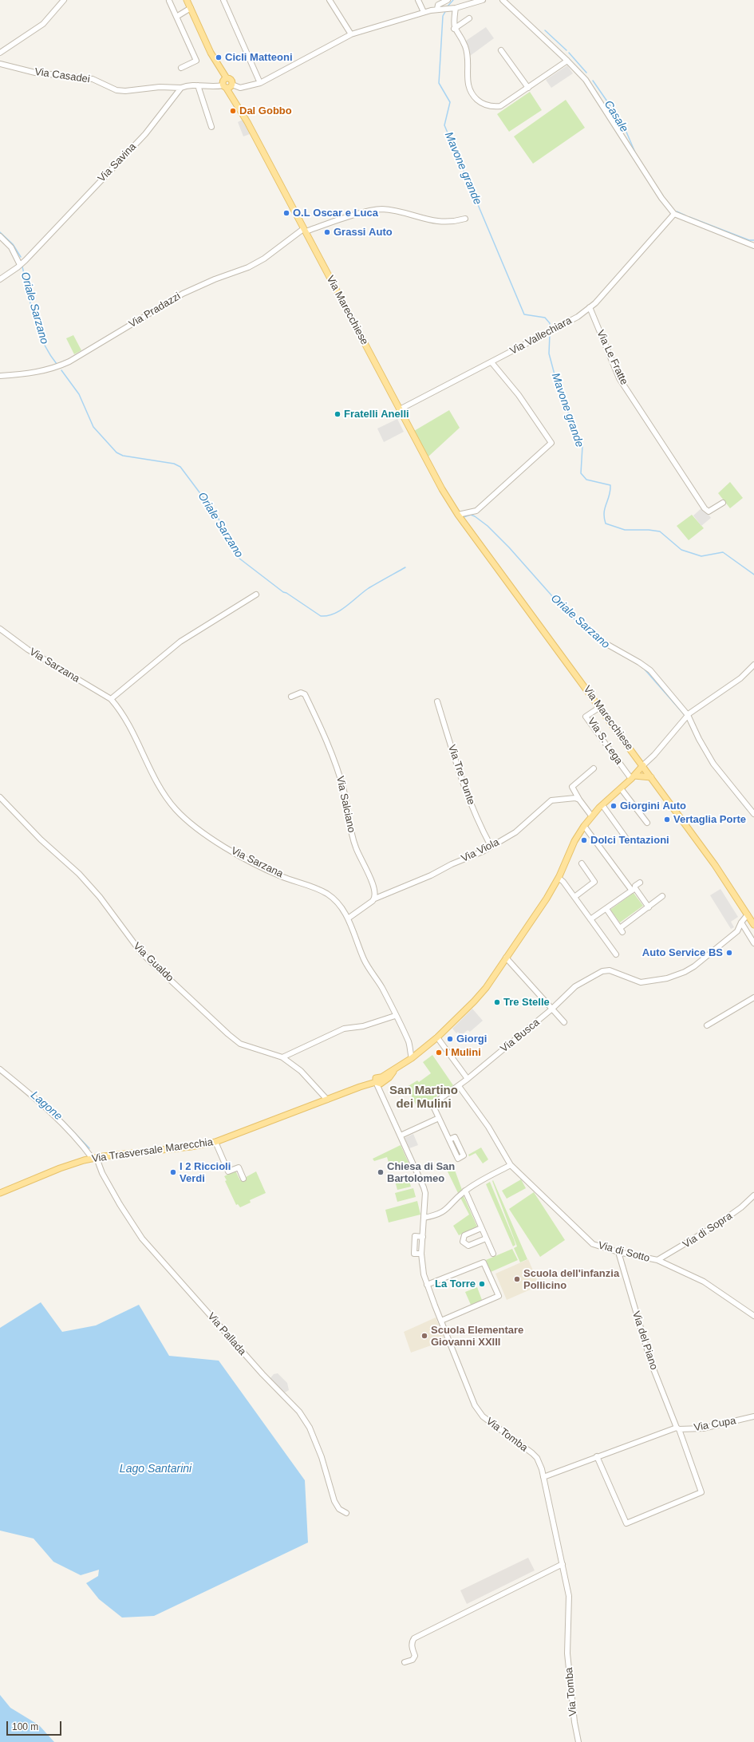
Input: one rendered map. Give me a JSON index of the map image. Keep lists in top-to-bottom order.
{
  "streets": {
    "main road": ["Via Marecchiese", "Via Trasversale Marecchia"],
    "street": [
      "Via Casadei",
      "Via Savina",
      "Via Pradazzi",
      "Via Vallechiara",
      "Via Le Fratte",
      "Via Sarzana",
      "Via S. Lega",
      "Via Tre Punte",
      "Via Salciano",
      "Via Viola",
      "Via Gualdo",
      "Via Busca",
      "Via di Sopra",
      "Via di Sotto",
      "Via Pallada",
      "Via del Piano",
      "Via Cupa",
      "Via Tomba"
    ]
  },
  "crossings": [
    ["Via Casadei", "Via Savina"],
    ["Via Pradazzi", "Via Marecchiese"],
    ["Via Marecchiese", "Via Vallechiara"],
    ["Via Marecchiese", "Via S. Lega"],
    ["Via Marecchiese", "Via Busca"],
    ["Via Vallechiara", "Via Le Fratte"],
    ["Via Sarzana", "Via Trasversale Marecchia"],
    ["Via Tre Punte", "Via Viola"],
    ["Via Salciano", "Via Viola"],
    ["Via Gualdo", "Via Trasversale Marecchia"],
    ["Via Trasversale Marecchia", "Via Pallada"],
    ["Via Trasversale Marecchia", "Via Tomba"],
    ["Via di Sopra", "Via di Sotto"],
    ["Via di Sotto", "Via del Piano"],
    ["Via del Piano", "Via Cupa"],
    ["Via Cupa", "Via Tomba"]
  ],
  "districts": ["San Martino dei Mulini"],
  "water": [
    "Casale",
    "Mavone grande",
    "Oriale Sarzano",
    "Lagone",
    "Lago Santarini"
  ],
  "places": [
    "Cicli Matteoni",
    "Dal Gobbo",
    "O.L Oscar e Luca",
    "Grassi Auto",
    "Fratelli Anelli",
    "Giorgini Auto",
    "Vertaglia Porte",
    "Dolci Tentazioni",
    "Auto Service BS",
    "Tre Stelle",
    "Giorgi",
    "I Mulini",
    "I 2 Riccioli Verdi",
    "Chiesa di San Bartolomeo",
    "Scuola dell'infanzia Pollicino",
    "La Torre",
    "Scuola Elementare Giovanni XXIII"
  ],
  "scale_bar": "100 m"
}
